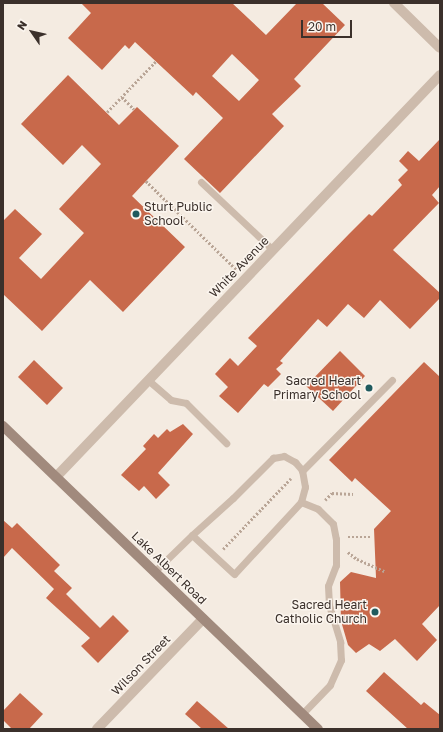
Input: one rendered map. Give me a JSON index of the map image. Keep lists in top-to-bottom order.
{
  "streets": {
    "main road": ["Lake Albert Road"],
    "street": ["White Avenue", "Wilson Street"]
  },
  "crossings": [
    ["White Avenue", "Lake Albert Road"],
    ["Lake Albert Road", "Wilson Street"]
  ],
  "places": ["Sturt Public School", "Sacred Heart Primary School", "Sacred Heart Catholic Church"],
  "scale_bar": "20 m",
  "north": "top left"
}
